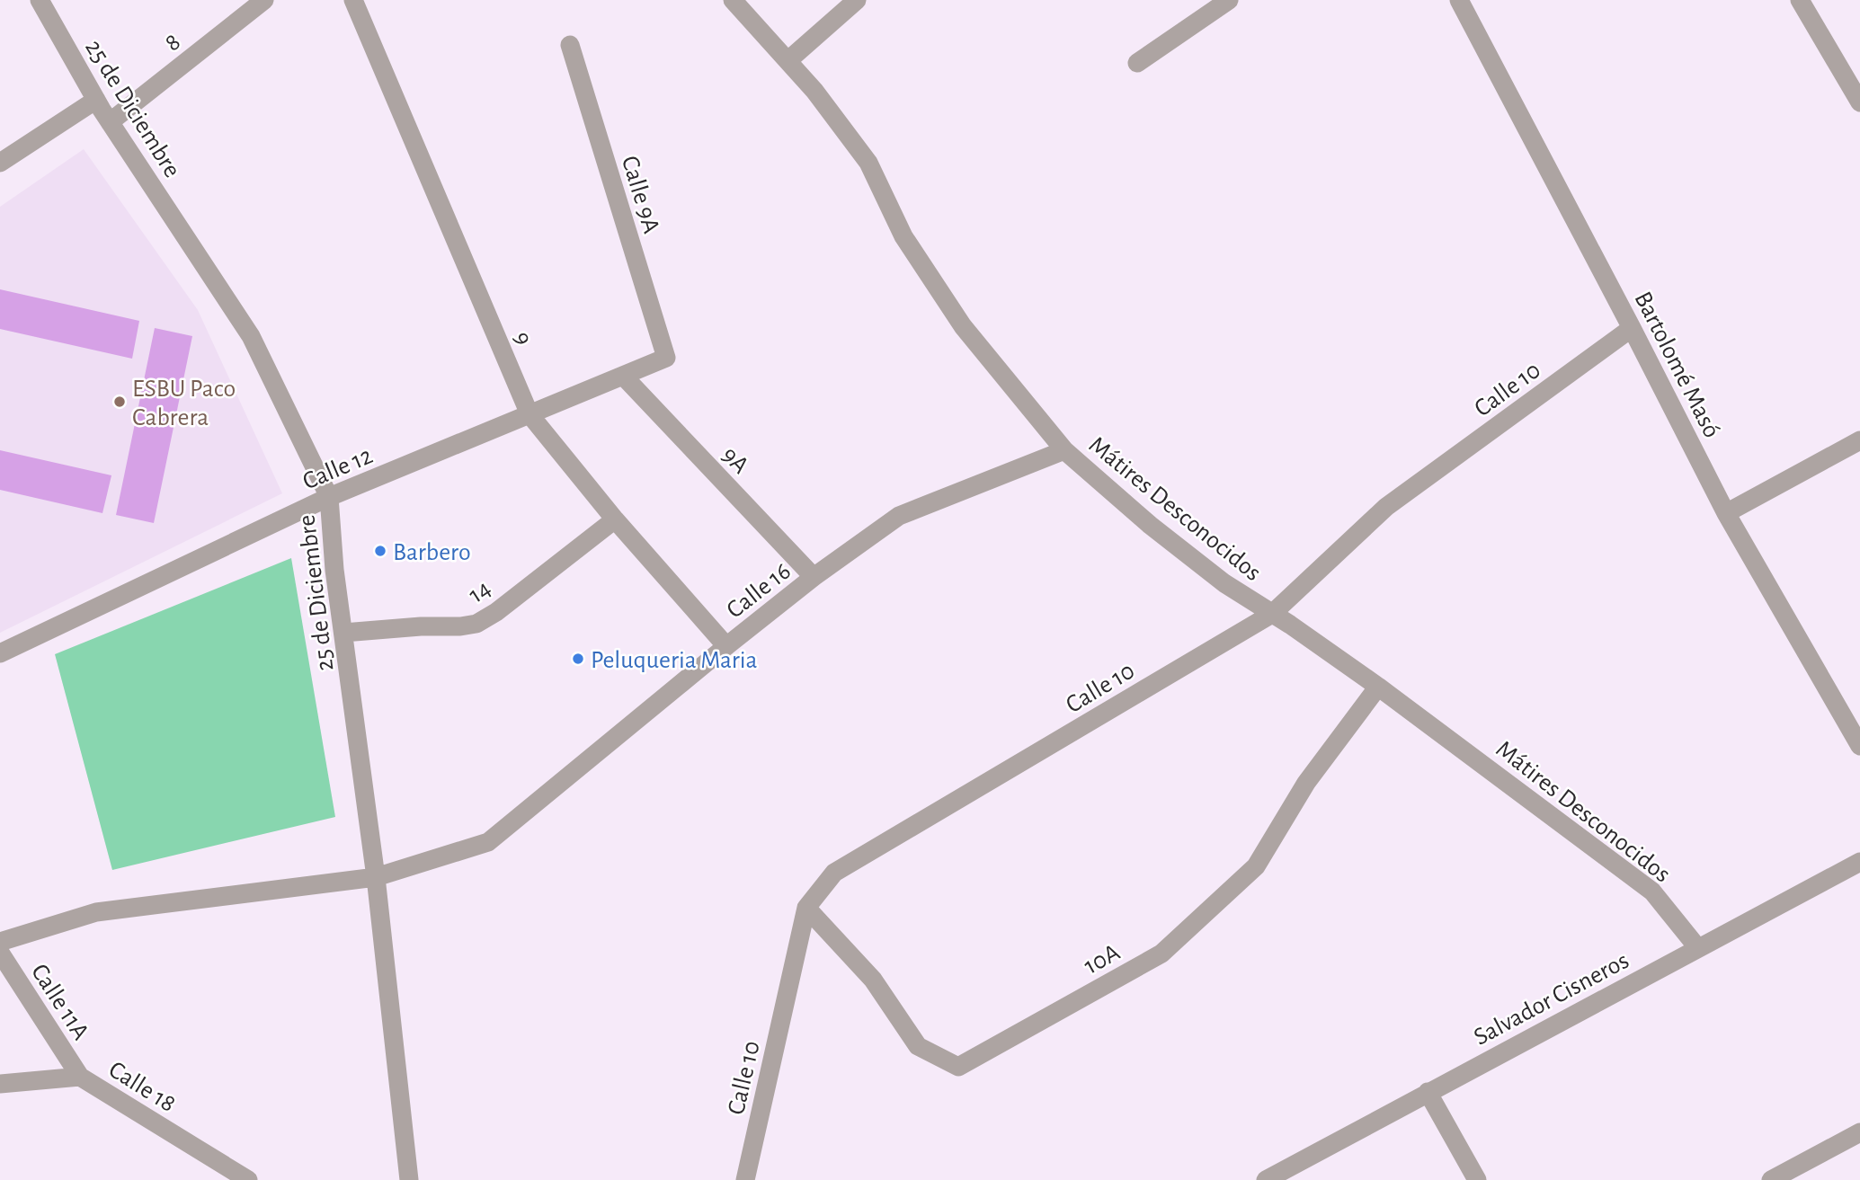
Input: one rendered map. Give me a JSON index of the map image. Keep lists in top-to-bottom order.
{
  "streets": {
    "street": [
      "8",
      "25 de Diciembre",
      "Calle 9A",
      "9",
      "Bartolomé Masó",
      "Calle 10",
      "9A",
      "Calle 12",
      "Mátires Desconocidos",
      "Calle 16",
      "14",
      "10A",
      "Salvador Cisneros",
      "Calle 11A",
      "Calle 18"
    ]
  },
  "crossings": [
    ["8", "25 de Diciembre"],
    ["25 de Diciembre", "Calle 12"],
    ["25 de Diciembre", "Calle 16"],
    ["25 de Diciembre", "14"],
    ["Calle 9A", "Calle 12"],
    ["9", "Calle 12"],
    ["9", "Calle 16"],
    ["9", "14"],
    ["Bartolomé Masó", "Calle 10"],
    ["Calle 10", "Mátires Desconocidos"],
    ["Calle 10", "10A"],
    ["9A", "Calle 12"],
    ["9A", "Calle 16"],
    ["Mátires Desconocidos", "Calle 16"],
    ["Mátires Desconocidos", "10A"],
    ["Mátires Desconocidos", "Salvador Cisneros"],
    ["Calle 11A", "Calle 18"]
  ],
  "places": ["ESBU Paco Cabrera", "Barbero", "Peluqueria Maria"]
}
